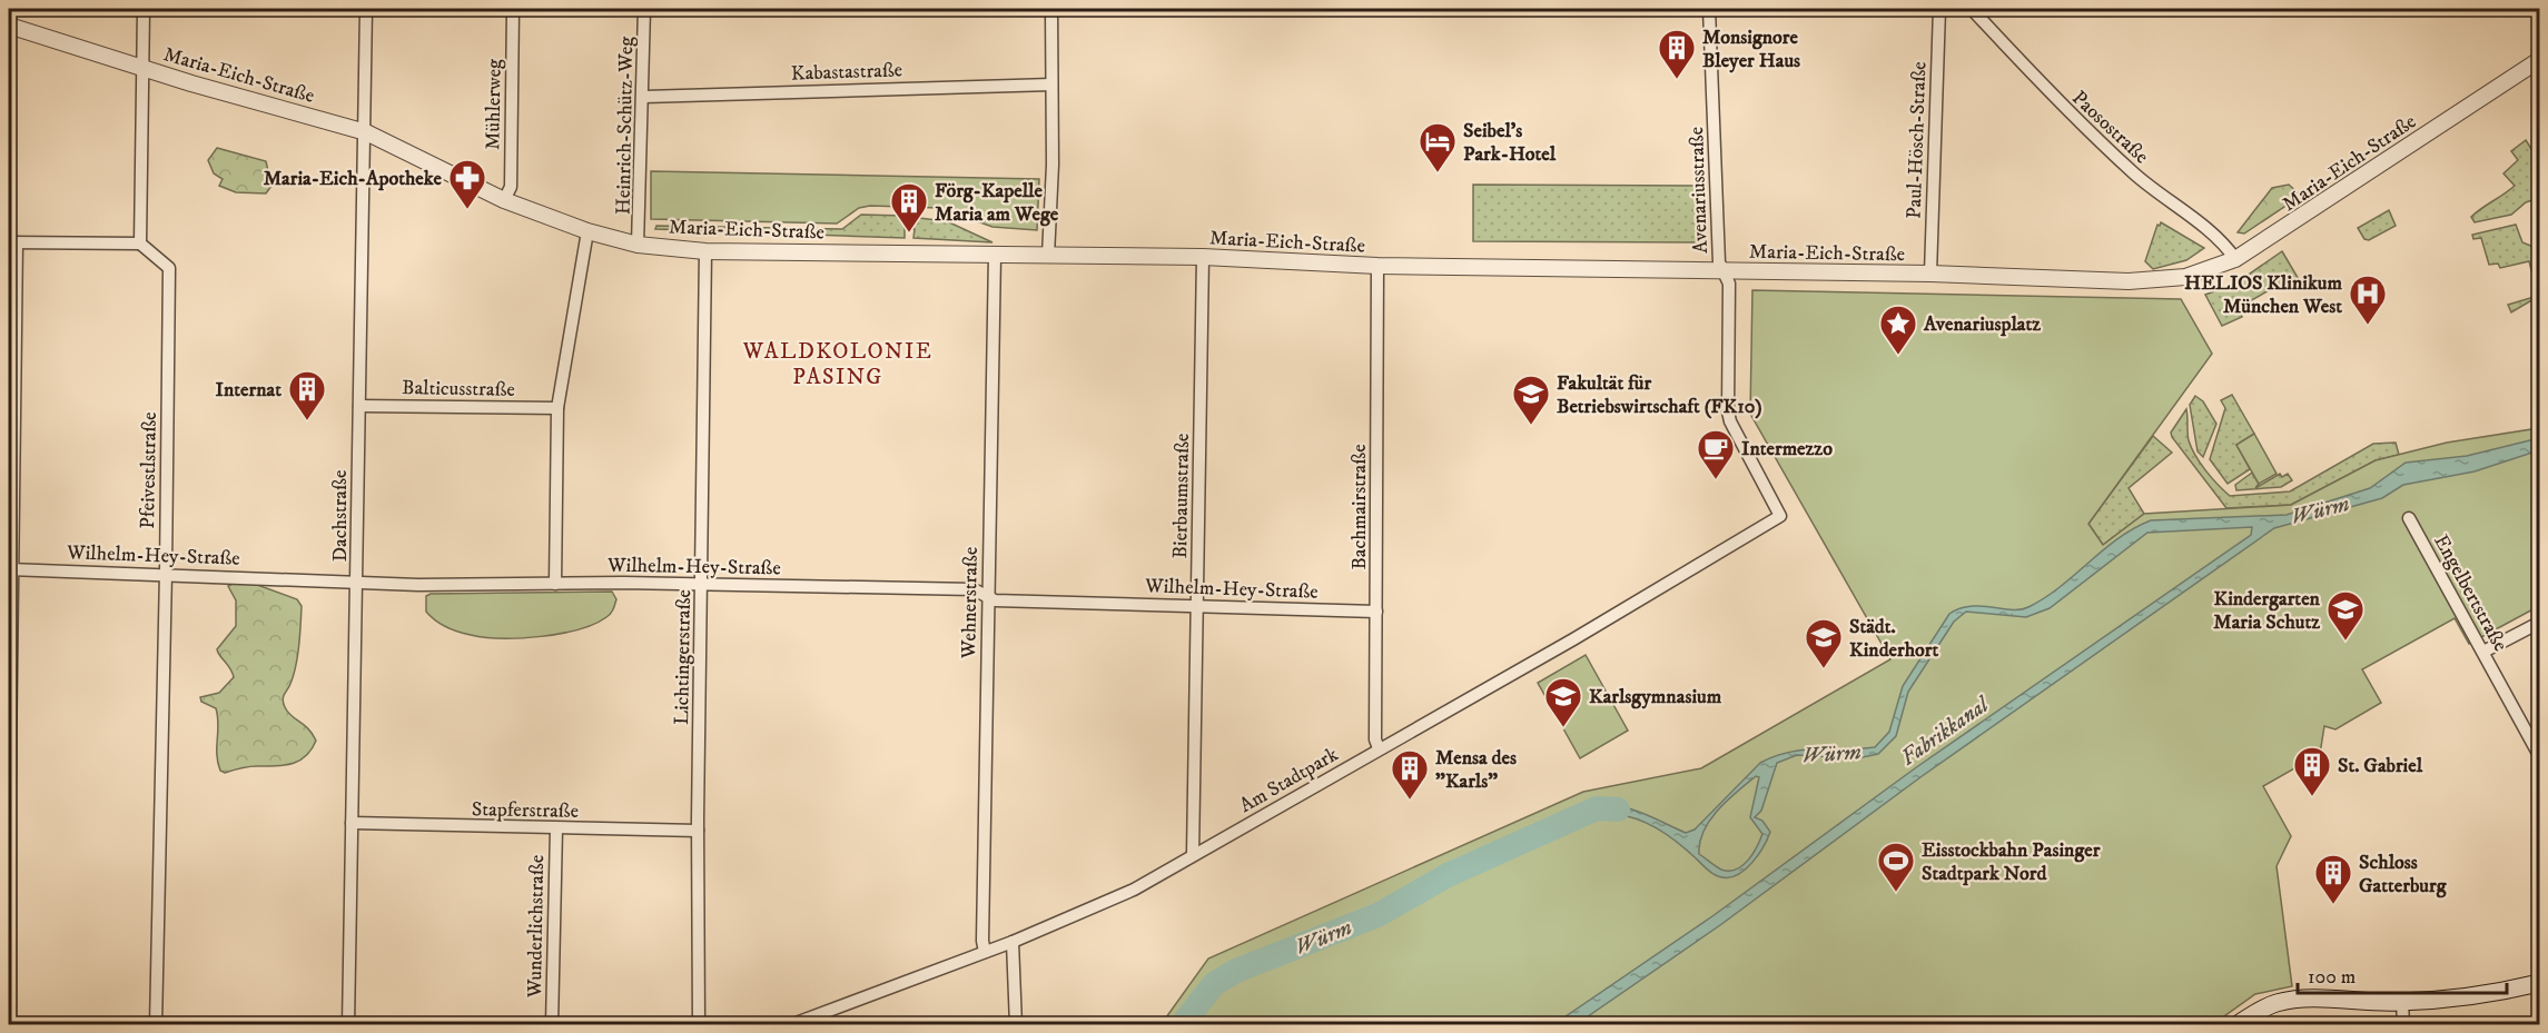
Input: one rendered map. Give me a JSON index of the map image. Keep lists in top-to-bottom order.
{
  "streets": {
    "street": [
      "Kabastastraße",
      "Maria-Eich-Straße",
      "Mühlerweg",
      "Heinrich-Schütz-Weg",
      "Paosostraße",
      "Paul-Hösch-Straße",
      "Avenariusstraße",
      "Balticusstraße",
      "Pfeivestlstraße",
      "Bierbaumstraße",
      "Bachmairstraße",
      "Dachstraße",
      "Wilhelm-Hey-Straße",
      "Engelbertstraße",
      "Wehnerstraße",
      "Lichtingerstraße",
      "Am Stadtpark",
      "Stapferstraße",
      "Wunderlichstraße"
    ]
  },
  "crossings": [
    ["Kabastastraße", "Heinrich-Schütz-Weg"],
    ["Maria-Eich-Straße", "Mühlerweg"],
    ["Maria-Eich-Straße", "Heinrich-Schütz-Weg"],
    ["Maria-Eich-Straße", "Paosostraße"],
    ["Maria-Eich-Straße", "Paul-Hösch-Straße"],
    ["Maria-Eich-Straße", "Avenariusstraße"],
    ["Maria-Eich-Straße", "Bierbaumstraße"],
    ["Maria-Eich-Straße", "Bachmairstraße"],
    ["Maria-Eich-Straße", "Dachstraße"],
    ["Maria-Eich-Straße", "Wehnerstraße"],
    ["Maria-Eich-Straße", "Lichtingerstraße"],
    ["Avenariusstraße", "Am Stadtpark"],
    ["Balticusstraße", "Dachstraße"],
    ["Pfeivestlstraße", "Wilhelm-Hey-Straße"],
    ["Bierbaumstraße", "Wilhelm-Hey-Straße"],
    ["Bierbaumstraße", "Am Stadtpark"],
    ["Bachmairstraße", "Wilhelm-Hey-Straße"],
    ["Bachmairstraße", "Am Stadtpark"],
    ["Dachstraße", "Wilhelm-Hey-Straße"],
    ["Dachstraße", "Stapferstraße"],
    ["Wilhelm-Hey-Straße", "Wehnerstraße"],
    ["Wilhelm-Hey-Straße", "Lichtingerstraße"],
    ["Wehnerstraße", "Am Stadtpark"],
    ["Lichtingerstraße", "Stapferstraße"],
    ["Stapferstraße", "Wunderlichstraße"]
  ],
  "districts": ["WALDKOLONIE PASING"],
  "water": ["Würm", "Fabrikkanal"],
  "places": {
    "building": [
      "Monsignore Bleyer Haus",
      "Förg-Kapelle Maria am Wege",
      "Internat",
      "St. Gabriel",
      "Mensa des \"Karls\"",
      "Schloss Gatterburg"
    ],
    "hotel": ["Seibel's Park-Hotel"],
    "pharmacy": ["Maria-Eich-Apotheke"],
    "hospital": ["HELIOS Klinikum München West"],
    "place": ["Avenariusplatz"],
    "school or university": [
      "Fakultät für Betriebswirtschaft (FK10)",
      "Kindergarten Maria Schutz",
      "Städt. Kinderhort",
      "Karlsgymnasium"
    ],
    "cafe": ["Intermezzo"],
    "sports": ["Eisstockbahn Pasinger Stadtpark Nord"]
  },
  "scale_bar": "100 m"
}
